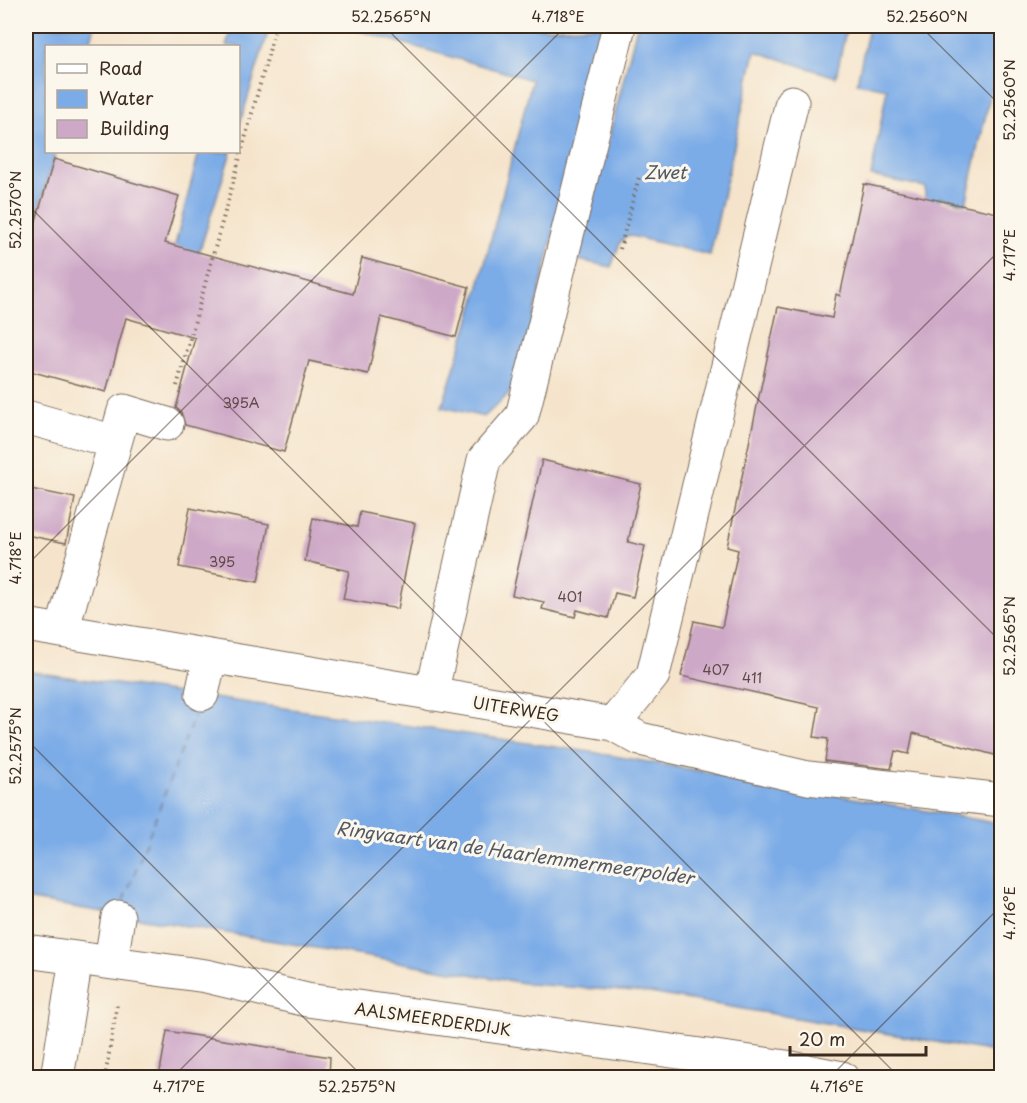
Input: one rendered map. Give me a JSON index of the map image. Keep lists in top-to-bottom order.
{
  "streets": {
    "street": ["UITERWEG", "AALSMEERDERDIJK"]
  },
  "water": ["Zwet", "Ringvaart van de Haarlemmermeerpolder"],
  "house_numbers": [
    "395A",
    "395",
    "401",
    "407",
    "411"
  ],
  "legend": ["Road", "Water", "Building"],
  "scale_bar": "20 m",
  "coordinates": [
    "52.2565°N",
    "4.718°E",
    "52.2560°N",
    "52.2570°N",
    "4.717°E",
    "52.2575°N",
    "4.716°E"
  ]
}
